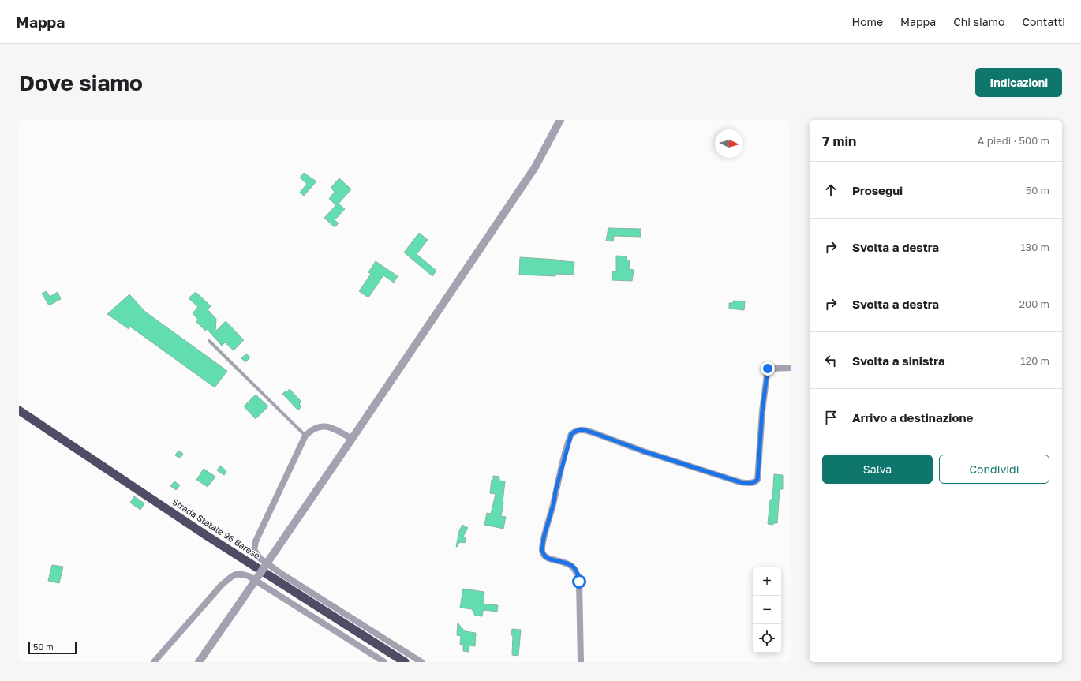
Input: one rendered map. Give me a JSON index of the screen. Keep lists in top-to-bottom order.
{
  "streets": {
    "highway": ["Strada Statale 96 Barese"]
  },
  "scale_bar": "50 m",
  "north": "right",
  "page": {
    "header": "Mappa",
    "nav": [
      "Home",
      "Mappa",
      "Chi siamo",
      "Contatti"
    ],
    "buttons": [
      "Indicazioni",
      ["Salva", "Condividi"]
    ],
    "title": "Dove siamo",
    "heading": ["7 min", "A piedi · 500 m"],
    "list": [
      ["Prosegui", "50 m"],
      ["Svolta a destra", "130 m"],
      ["Svolta a destra", "200 m"],
      ["Svolta a sinistra", "120 m"],
      "Arrivo a destinazione"
    ],
    "map_buttons": ["+", "−"],
    "scale": "50 m"
  }
}
